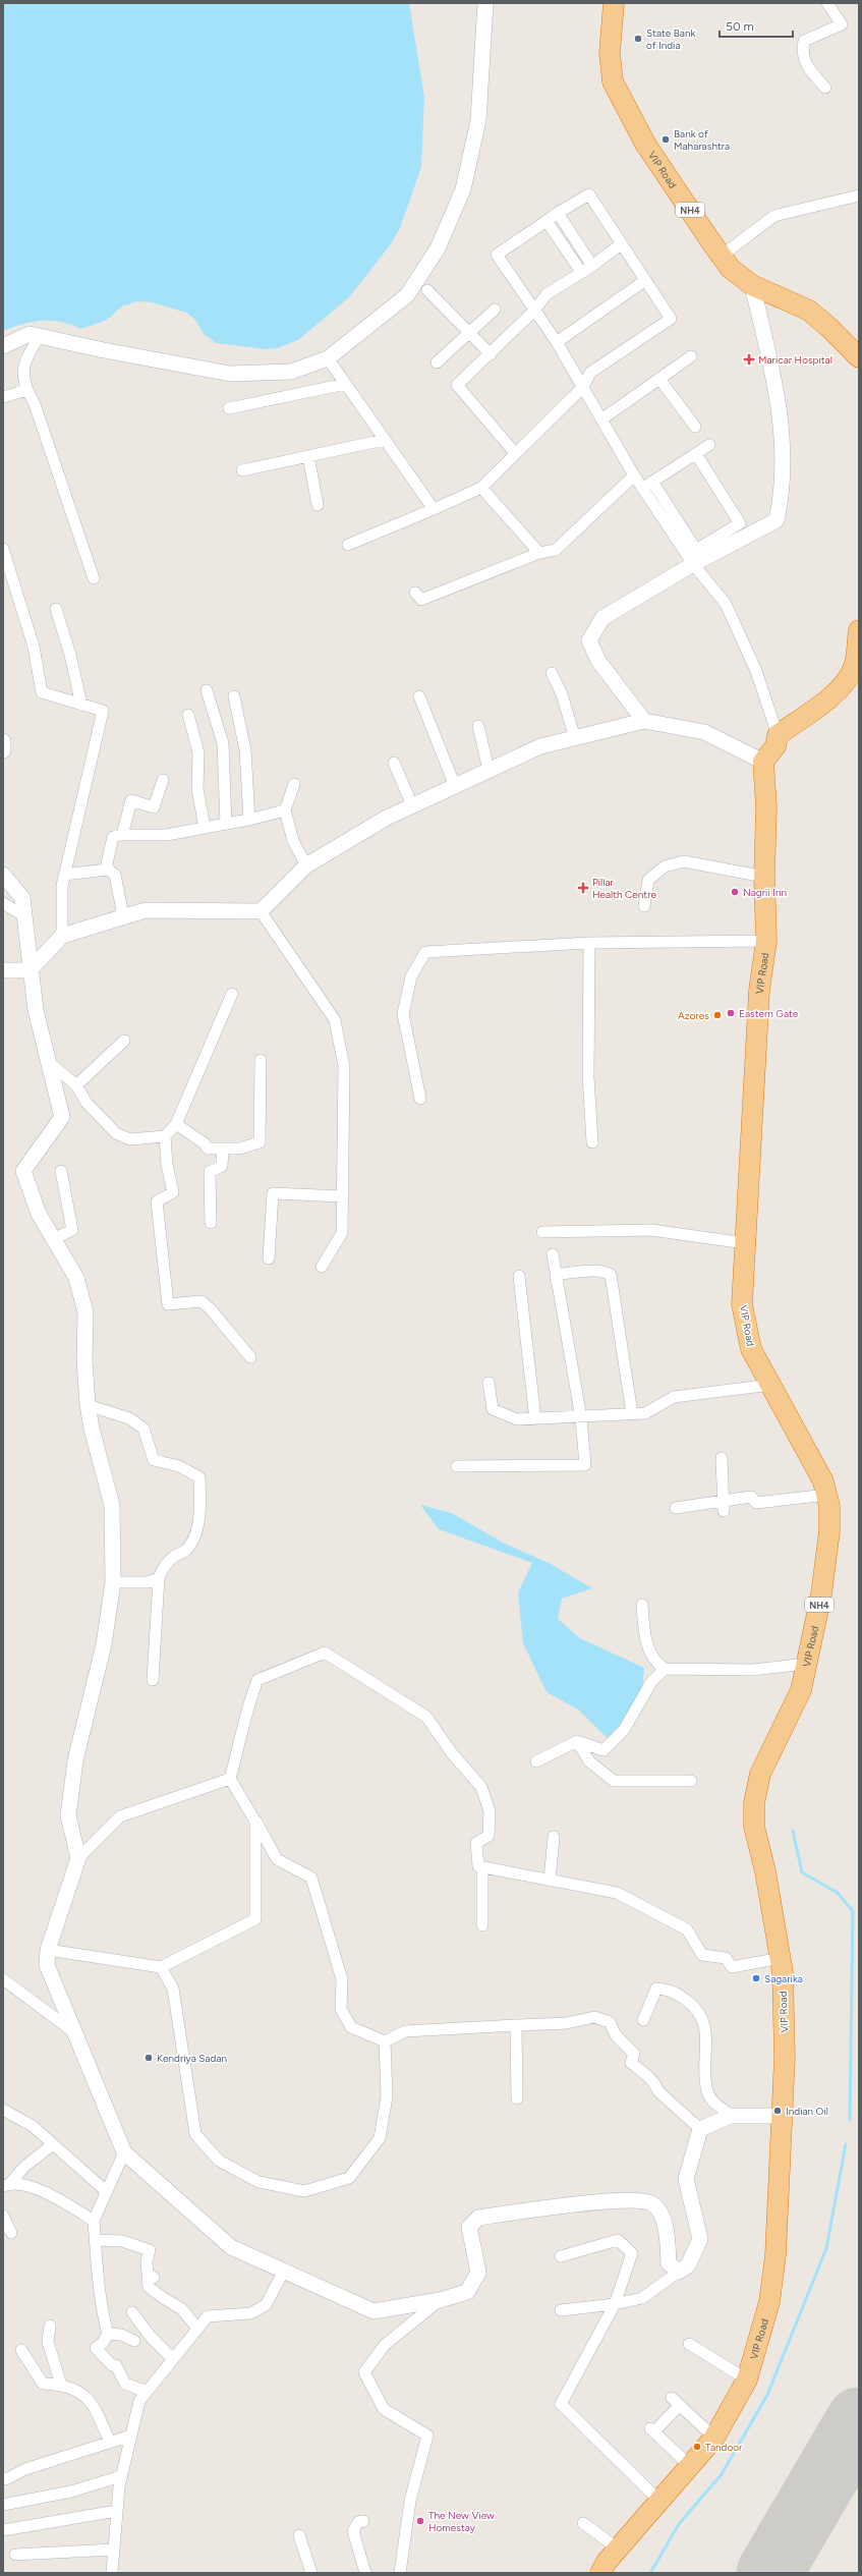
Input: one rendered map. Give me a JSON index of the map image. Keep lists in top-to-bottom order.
{
  "streets": {
    "highway": ["VIP Road", "NH4"]
  },
  "places": {
    "other": [
      "State Bank of India",
      "Bank of Maharashtra",
      "Nagrii Inn",
      "Eastern Gate",
      "Azores",
      "Sagarika",
      "Kendriya Sadan",
      "Indian Oil",
      "Tandoor",
      "The New View Homestay"
    ],
    "health": ["Maricar Hospital", "Pillar Health Centre"]
  },
  "scale_bar": "50 m"
}
